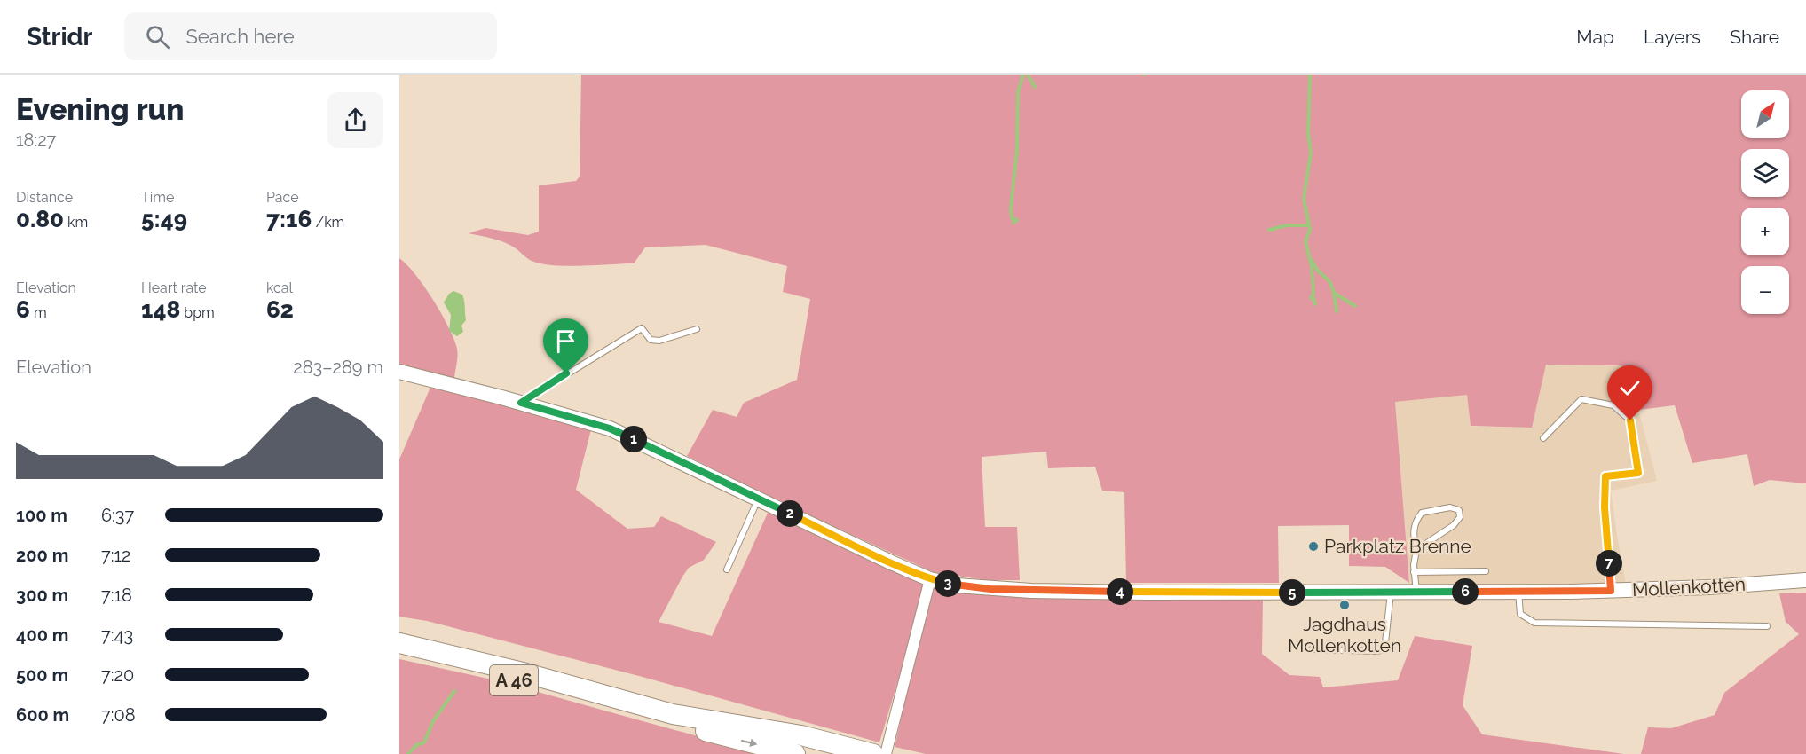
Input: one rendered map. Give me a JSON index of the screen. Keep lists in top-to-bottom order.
{
  "streets": {
    "highway": ["A 46"],
    "main road": ["Mollenkotten"]
  },
  "places": ["Parkplatz Brenne", "Jagdhaus Mollenkotten"],
  "north": "top right",
  "page": {
    "header": "Stridr",
    "search": "Search here",
    "nav": ["Map", "Layers", "Share"],
    "heading": ["Evening run", "18:27"],
    "map_buttons": ["+", "−"],
    "stats": [
      ["Distance", "0.80 km"],
      ["Time", "5:49"],
      ["Pace", "7:16 /km"],
      ["Elevation", "6 m"],
      ["Heart rate", "148 bpm"],
      ["kcal", "62"]
    ],
    "chart": ["Elevation", "283–289 m"],
    "pins": [
      "1",
      "2",
      "7",
      "3",
      "4",
      "6",
      "5"
    ],
    "list": [
      {
        "name": "100 m",
        "note": "6:37"
      },
      {
        "name": "200 m",
        "note": "7:12"
      },
      {
        "name": "300 m",
        "note": "7:18"
      },
      {
        "name": "400 m",
        "note": "7:43"
      },
      {
        "name": "500 m",
        "note": "7:20"
      },
      {
        "name": "600 m",
        "note": "7:08"
      }
    ]
  }
}
